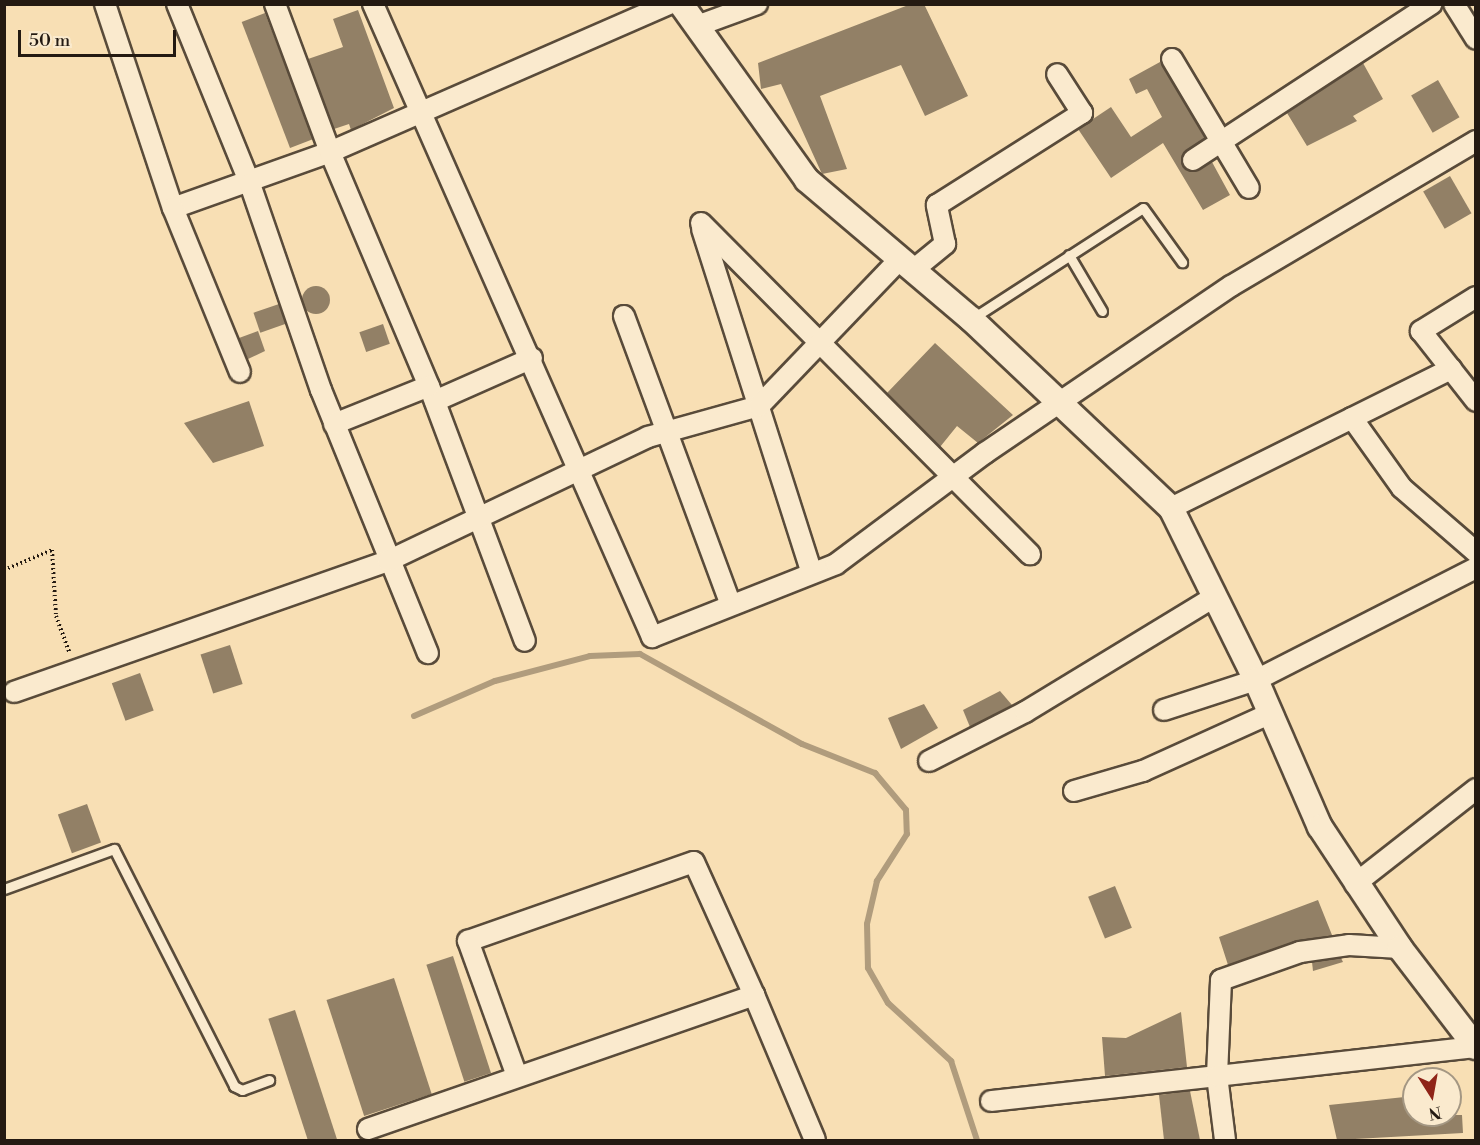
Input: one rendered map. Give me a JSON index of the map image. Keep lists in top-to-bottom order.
{
  "scale_bar": "50 m",
  "north": "bottom"
}
